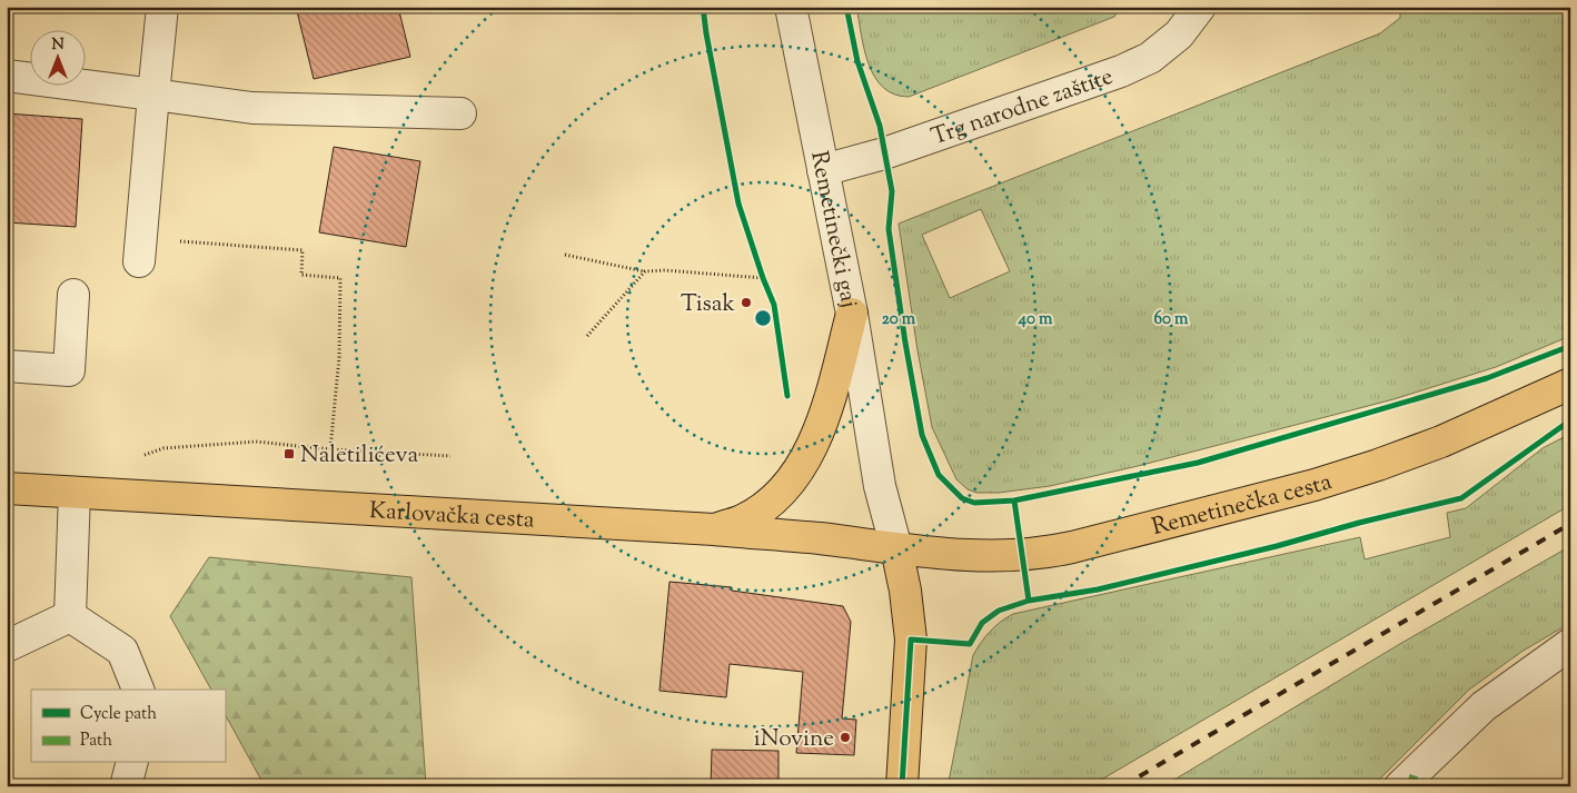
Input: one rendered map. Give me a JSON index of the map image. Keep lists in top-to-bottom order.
{
  "streets": {
    "main road": ["Remetinečka cesta", "Karlovačka cesta"],
    "street": ["Trg narodne zaštite", "Remetinečki gaj"]
  },
  "crossings": [
    ["Trg narodne zaštite", "Remetinečki gaj"],
    ["Remetinečki gaj", "Remetinečka cesta"],
    ["Remetinečki gaj", "Karlovačka cesta"],
    ["Remetinečka cesta", "Karlovačka cesta"]
  ],
  "places": {
    "other": ["Tisak", "iNovine"],
    "transit": ["Naletilićeva"]
  },
  "legend": ["Cycle path", "Path"],
  "north": "top",
  "rings": ["20 m", "40 m", "60 m"]
}
